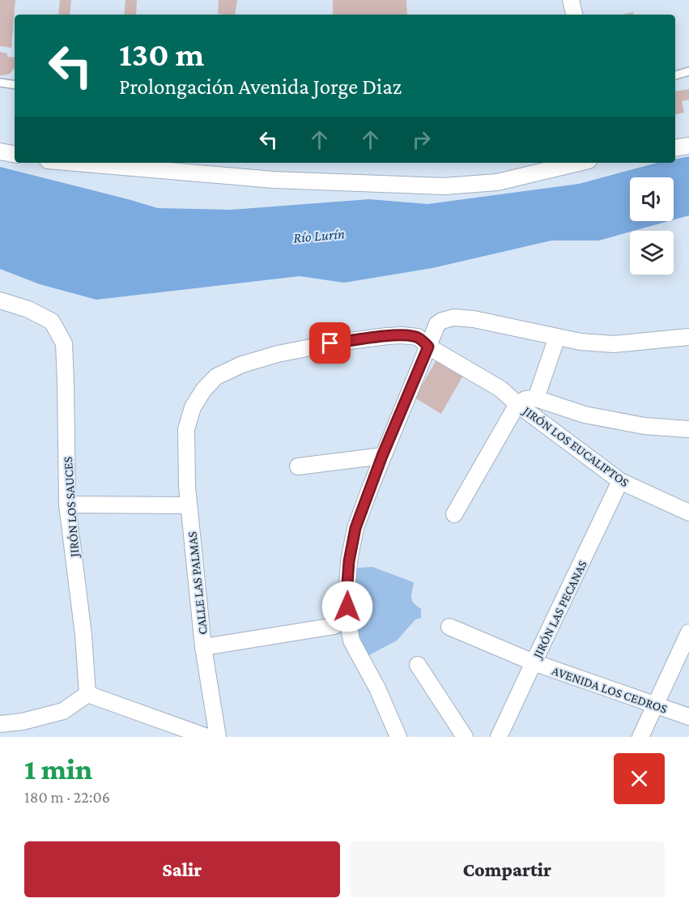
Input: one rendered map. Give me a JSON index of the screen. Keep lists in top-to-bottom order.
{
  "streets": {
    "street": [
      "JIRÓN LOS EUCALIPTOS",
      "JIRÓN LOS SAUCES",
      "CALLE LAS PALMAS",
      "JIRÓN LAS PECANAS",
      "AVENIDA LOS CEDROS"
    ]
  },
  "crossings": [
    ["JIRÓN LOS EUCALIPTOS", "CALLE LAS PALMAS"],
    ["JIRÓN LOS EUCALIPTOS", "JIRÓN LAS PECANAS"],
    ["JIRÓN LAS PECANAS", "AVENIDA LOS CEDROS"]
  ],
  "water": ["Río Lurín"],
  "page": {
    "turn": ["130 m", "Prolongación Avenida Jorge Diaz"],
    "heading": ["1 min", "180 m · 22:06"],
    "buttons": ["Salir", "Compartir"]
  }
}
